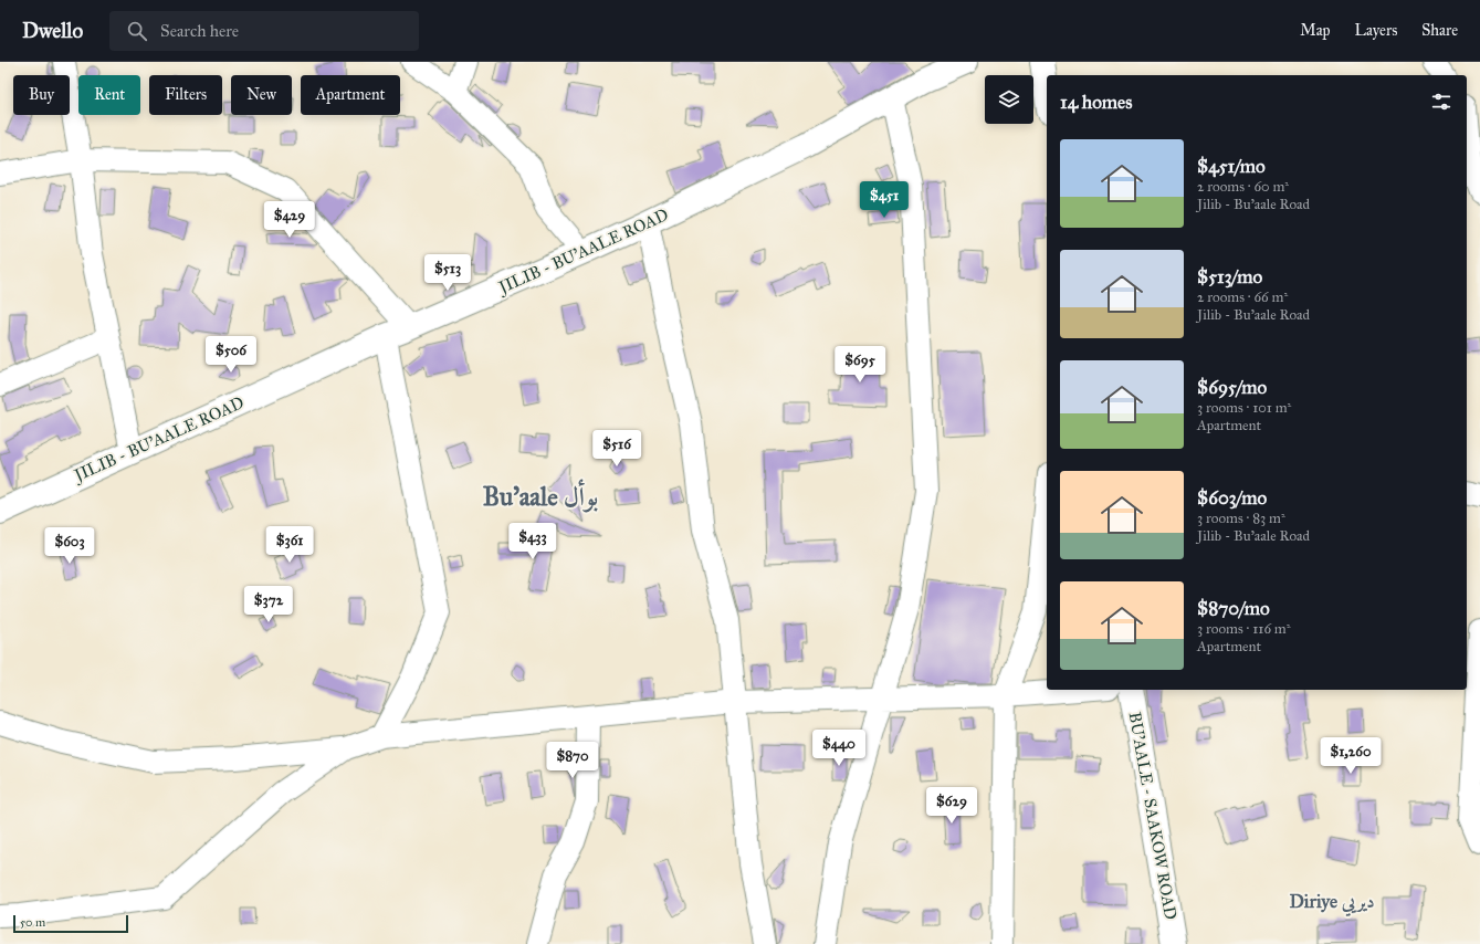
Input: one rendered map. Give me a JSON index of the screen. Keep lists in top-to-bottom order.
{
  "streets": {
    "main road": ["JILIB - BU'AALE ROAD", "BU'AALE - SAAKOW ROAD"]
  },
  "districts": ["Bu'aale بوأل", "Diriye ديريي"],
  "scale_bar": "50 m",
  "page": {
    "header": "Dwello",
    "search": "Search here",
    "nav": ["Map", "Layers", "Share"],
    "chip": [
      "Buy",
      "Rent",
      "Filters",
      "New",
      "Apartment"
    ],
    "heading": "14 homes",
    "list": [
      {
        "name": "$451/mo",
        "note": "2 rooms · 60 m² · Jilib - Bu'aale Road"
      },
      {
        "name": "$513/mo",
        "note": "2 rooms · 66 m² · Jilib - Bu'aale Road"
      },
      {
        "name": "$695/mo",
        "note": "3 rooms · 101 m² · Apartment"
      },
      {
        "name": "$603/mo",
        "note": "3 rooms · 83 m² · Jilib - Bu'aale Road"
      },
      {
        "name": "$870/mo",
        "note": "3 rooms · 116 m² · Apartment"
      }
    ],
    "price": [
      "$451",
      "$429",
      "$513",
      "$506",
      "$695",
      "$516",
      "$433",
      "$361",
      "$603",
      "$372",
      "$440",
      "$1,260",
      "$870",
      "$629"
    ],
    "scale": "50 m"
  }
}
